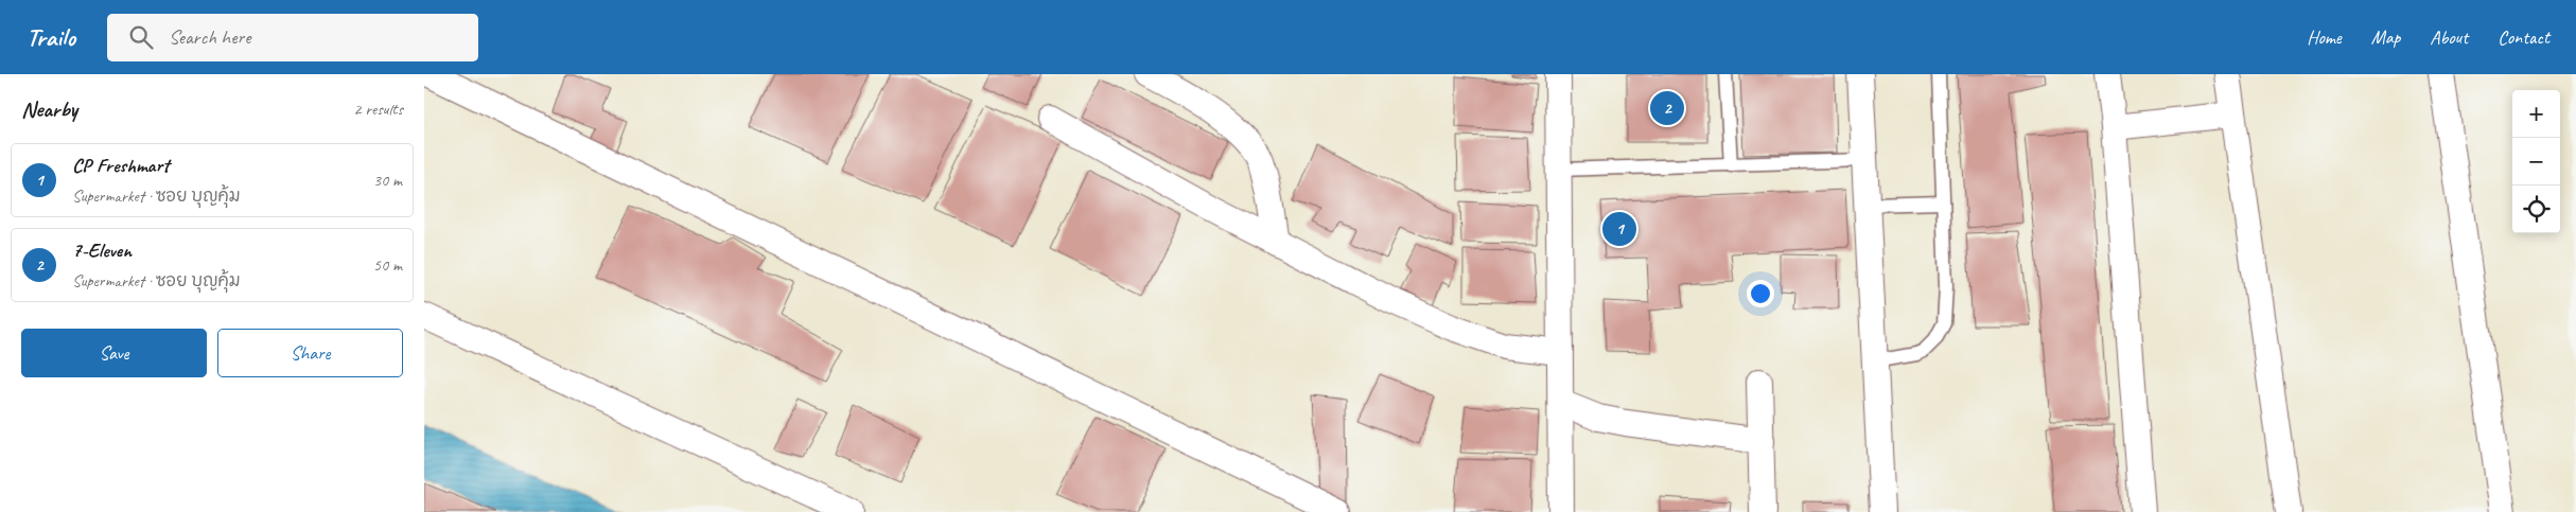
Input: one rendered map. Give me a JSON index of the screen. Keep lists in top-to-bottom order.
{
  "page": {
    "header": "Trailo",
    "search": "Search here",
    "nav": [
      "Home",
      "Map",
      "About",
      "Contact"
    ],
    "heading": ["Nearby", "2 results"],
    "pins": ["2", "1"],
    "map_buttons": ["+", "−"],
    "list": [
      {
        "mark": "1",
        "name": "CP Freshmart",
        "note": "Supermarket · ซอย บุญคุ้ม",
        "value": "30 m"
      },
      {
        "mark": "2",
        "name": "7-Eleven",
        "note": "Supermarket · ซอย บุญคุ้ม",
        "value": "50 m"
      }
    ],
    "buttons": ["Save", "Share"]
  }
}
